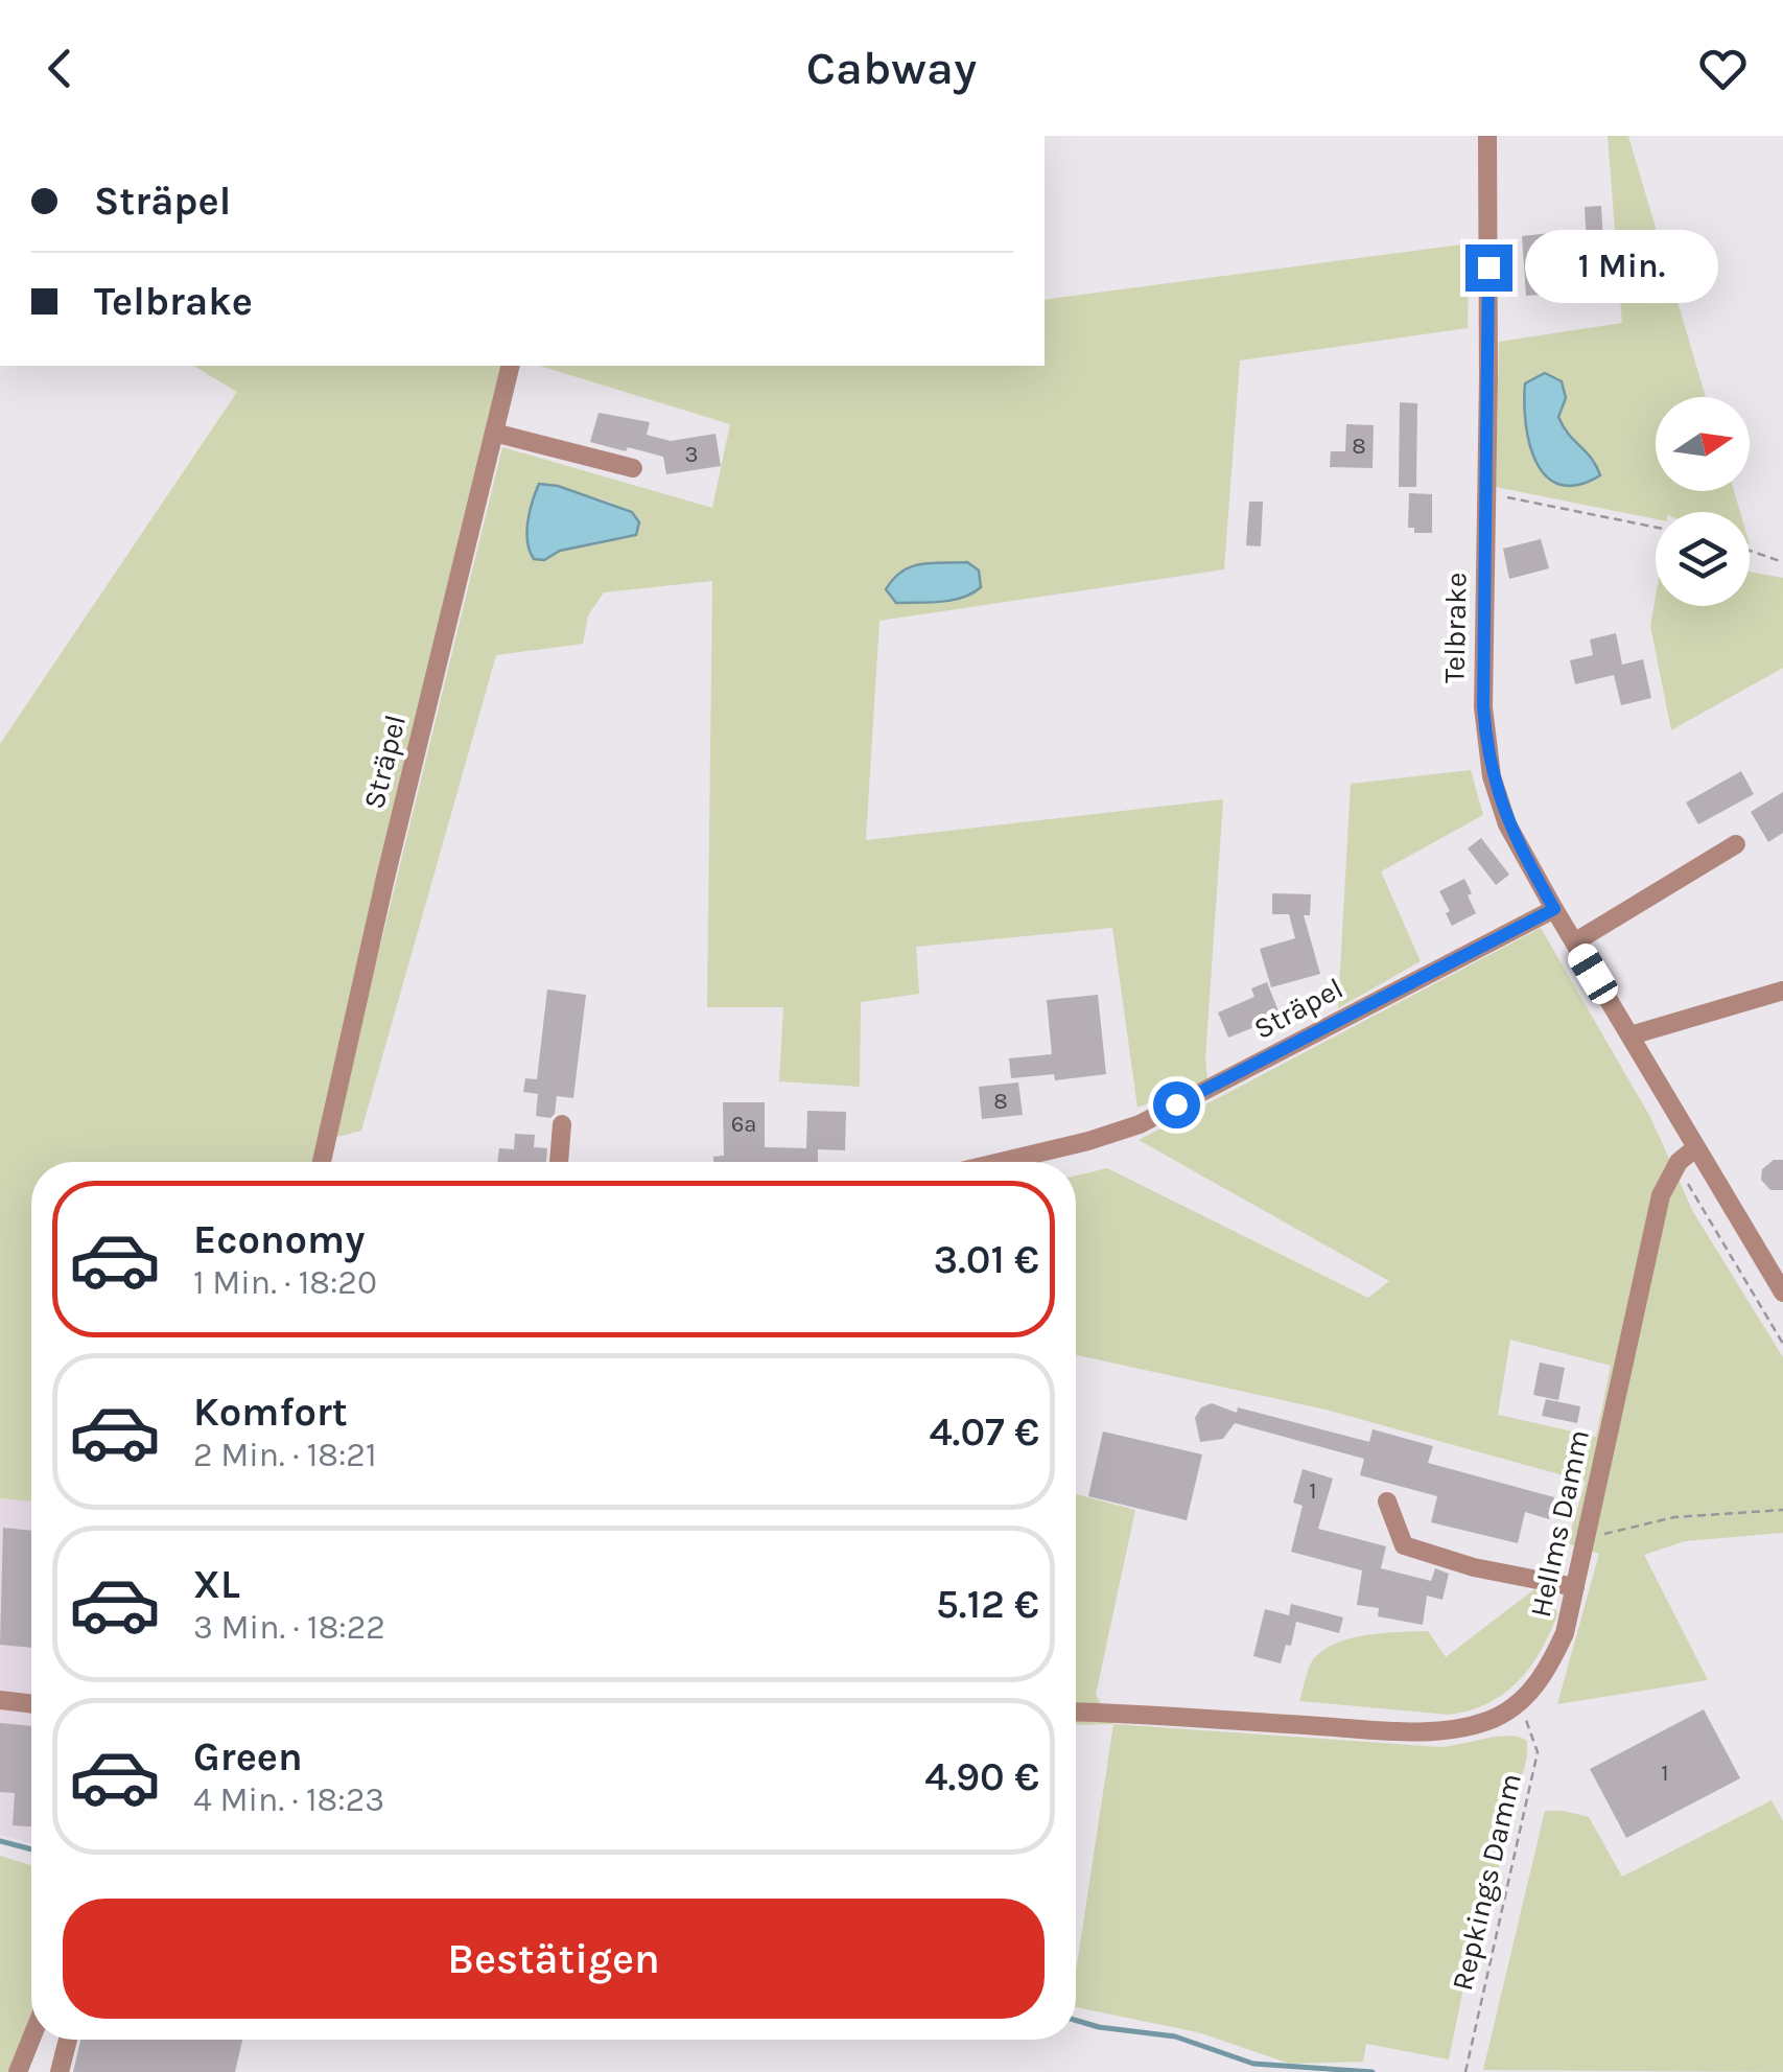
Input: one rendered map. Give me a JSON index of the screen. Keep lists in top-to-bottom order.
{
  "streets": {
    "street": ["Telbrake", "Sträpel", "Hellms Damm"],
    "path": ["Repkings Damm"]
  },
  "crossings": [
    ["Telbrake", "Sträpel"],
    ["Telbrake", "Hellms Damm"],
    ["Hellms Damm", "Repkings Damm"]
  ],
  "house_numbers": [
    "8",
    "3",
    "8",
    "6a",
    "1",
    "1"
  ],
  "north": "right",
  "page": {
    "header": "Cabway",
    "banner": ["Sträpel", "Telbrake"],
    "bubble": "1 Min.",
    "list": [
      {
        "name": "Economy",
        "note": "1 Min. · 18:20",
        "value": "3.01 €"
      },
      {
        "name": "Komfort",
        "note": "2 Min. · 18:21",
        "value": "4.07 €"
      },
      {
        "name": "XL",
        "note": "3 Min. · 18:22",
        "value": "5.12 €"
      },
      {
        "name": "Green",
        "note": "4 Min. · 18:23",
        "value": "4.90 €"
      }
    ],
    "buttons": "Bestätigen"
  }
}
